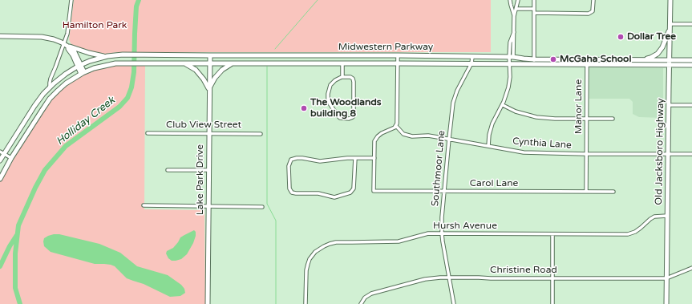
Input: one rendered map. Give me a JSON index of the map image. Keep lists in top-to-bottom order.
{
  "streets": {
    "main road": ["Midwestern Parkway", "Old Jacksboro Highway", "Lake Park Drive"],
    "street": [
      "Manor Lane",
      "Club View Street",
      "Cynthia Lane",
      "Southmoor Lane",
      "Carol Lane",
      "Hursh Avenue",
      "Christine Road"
    ]
  },
  "crossings": [
    ["Midwestern Parkway", "Manor Lane"],
    ["Midwestern Parkway", "Old Jacksboro Highway"],
    ["Midwestern Parkway", "Southmoor Lane"],
    ["Midwestern Parkway", "Lake Park Drive"],
    ["Manor Lane", "Cynthia Lane"],
    ["Manor Lane", "Carol Lane"],
    ["Club View Street", "Lake Park Drive"],
    ["Cynthia Lane", "Old Jacksboro Highway"],
    ["Cynthia Lane", "Southmoor Lane"],
    ["Old Jacksboro Highway", "Hursh Avenue"],
    ["Old Jacksboro Highway", "Christine Road"],
    ["Southmoor Lane", "Carol Lane"],
    ["Southmoor Lane", "Hursh Avenue"],
    ["Southmoor Lane", "Christine Road"]
  ],
  "water": ["Holliday Creek"],
  "parks": ["Hamilton Park"],
  "places": ["Dollar Tree", "McGaha School", "The Woodlands building 8"]
}
